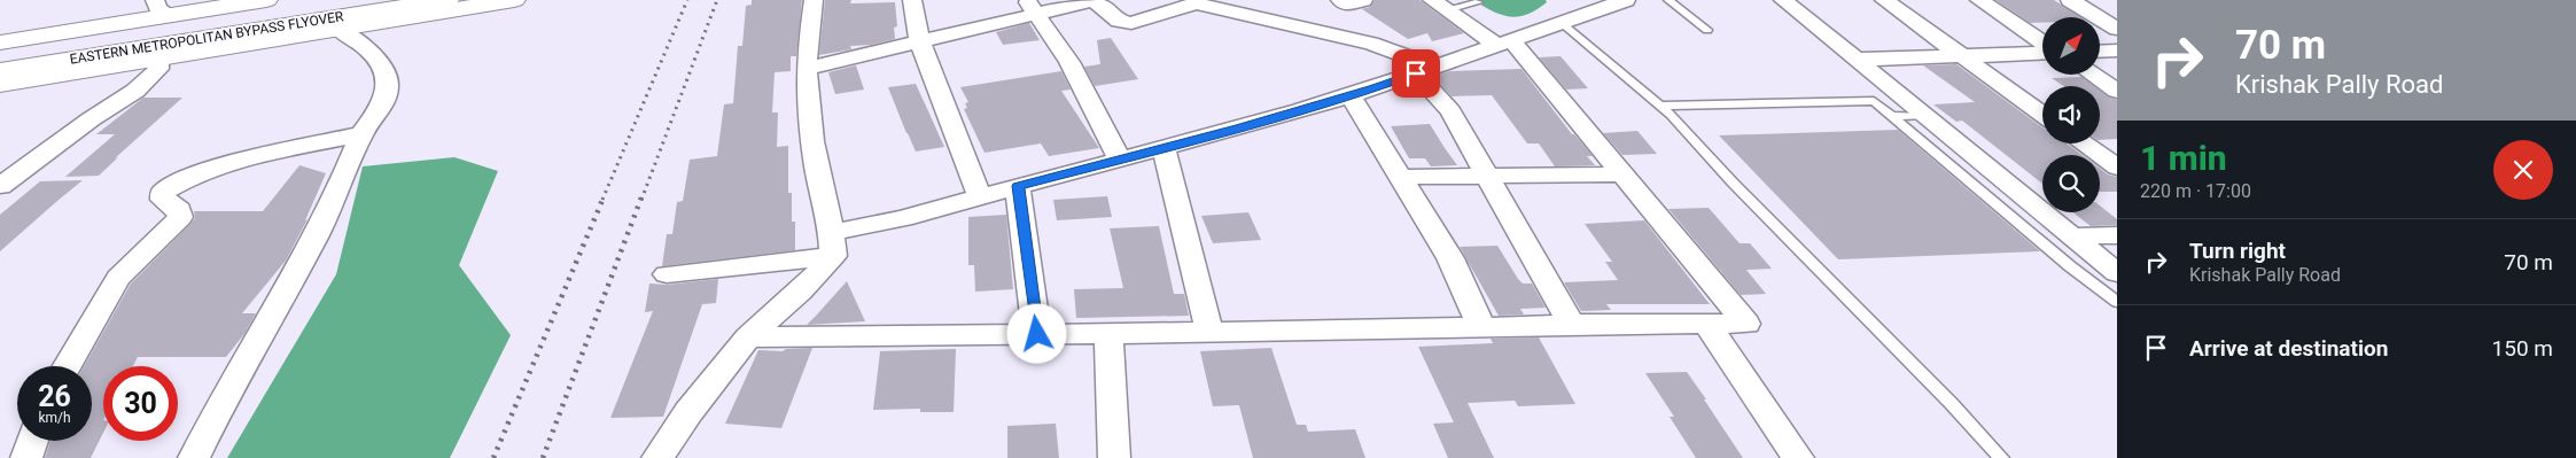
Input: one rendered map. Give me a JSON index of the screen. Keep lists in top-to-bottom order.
{
  "streets": {
    "main road": ["EASTERN METROPOLITAN BYPASS FLYOVER"]
  },
  "north": "top right",
  "page": {
    "turn": ["70 m", "Krishak Pally Road"],
    "heading": ["1 min", "220 m · 17:00"],
    "list": [
      {
        "name": "Turn right",
        "note": "Krishak Pally Road",
        "value": "70 m"
      },
      {
        "name": "Arrive at destination",
        "value": "150 m"
      }
    ],
    "speed": "26 km/h",
    "limit": "30"
  }
}
